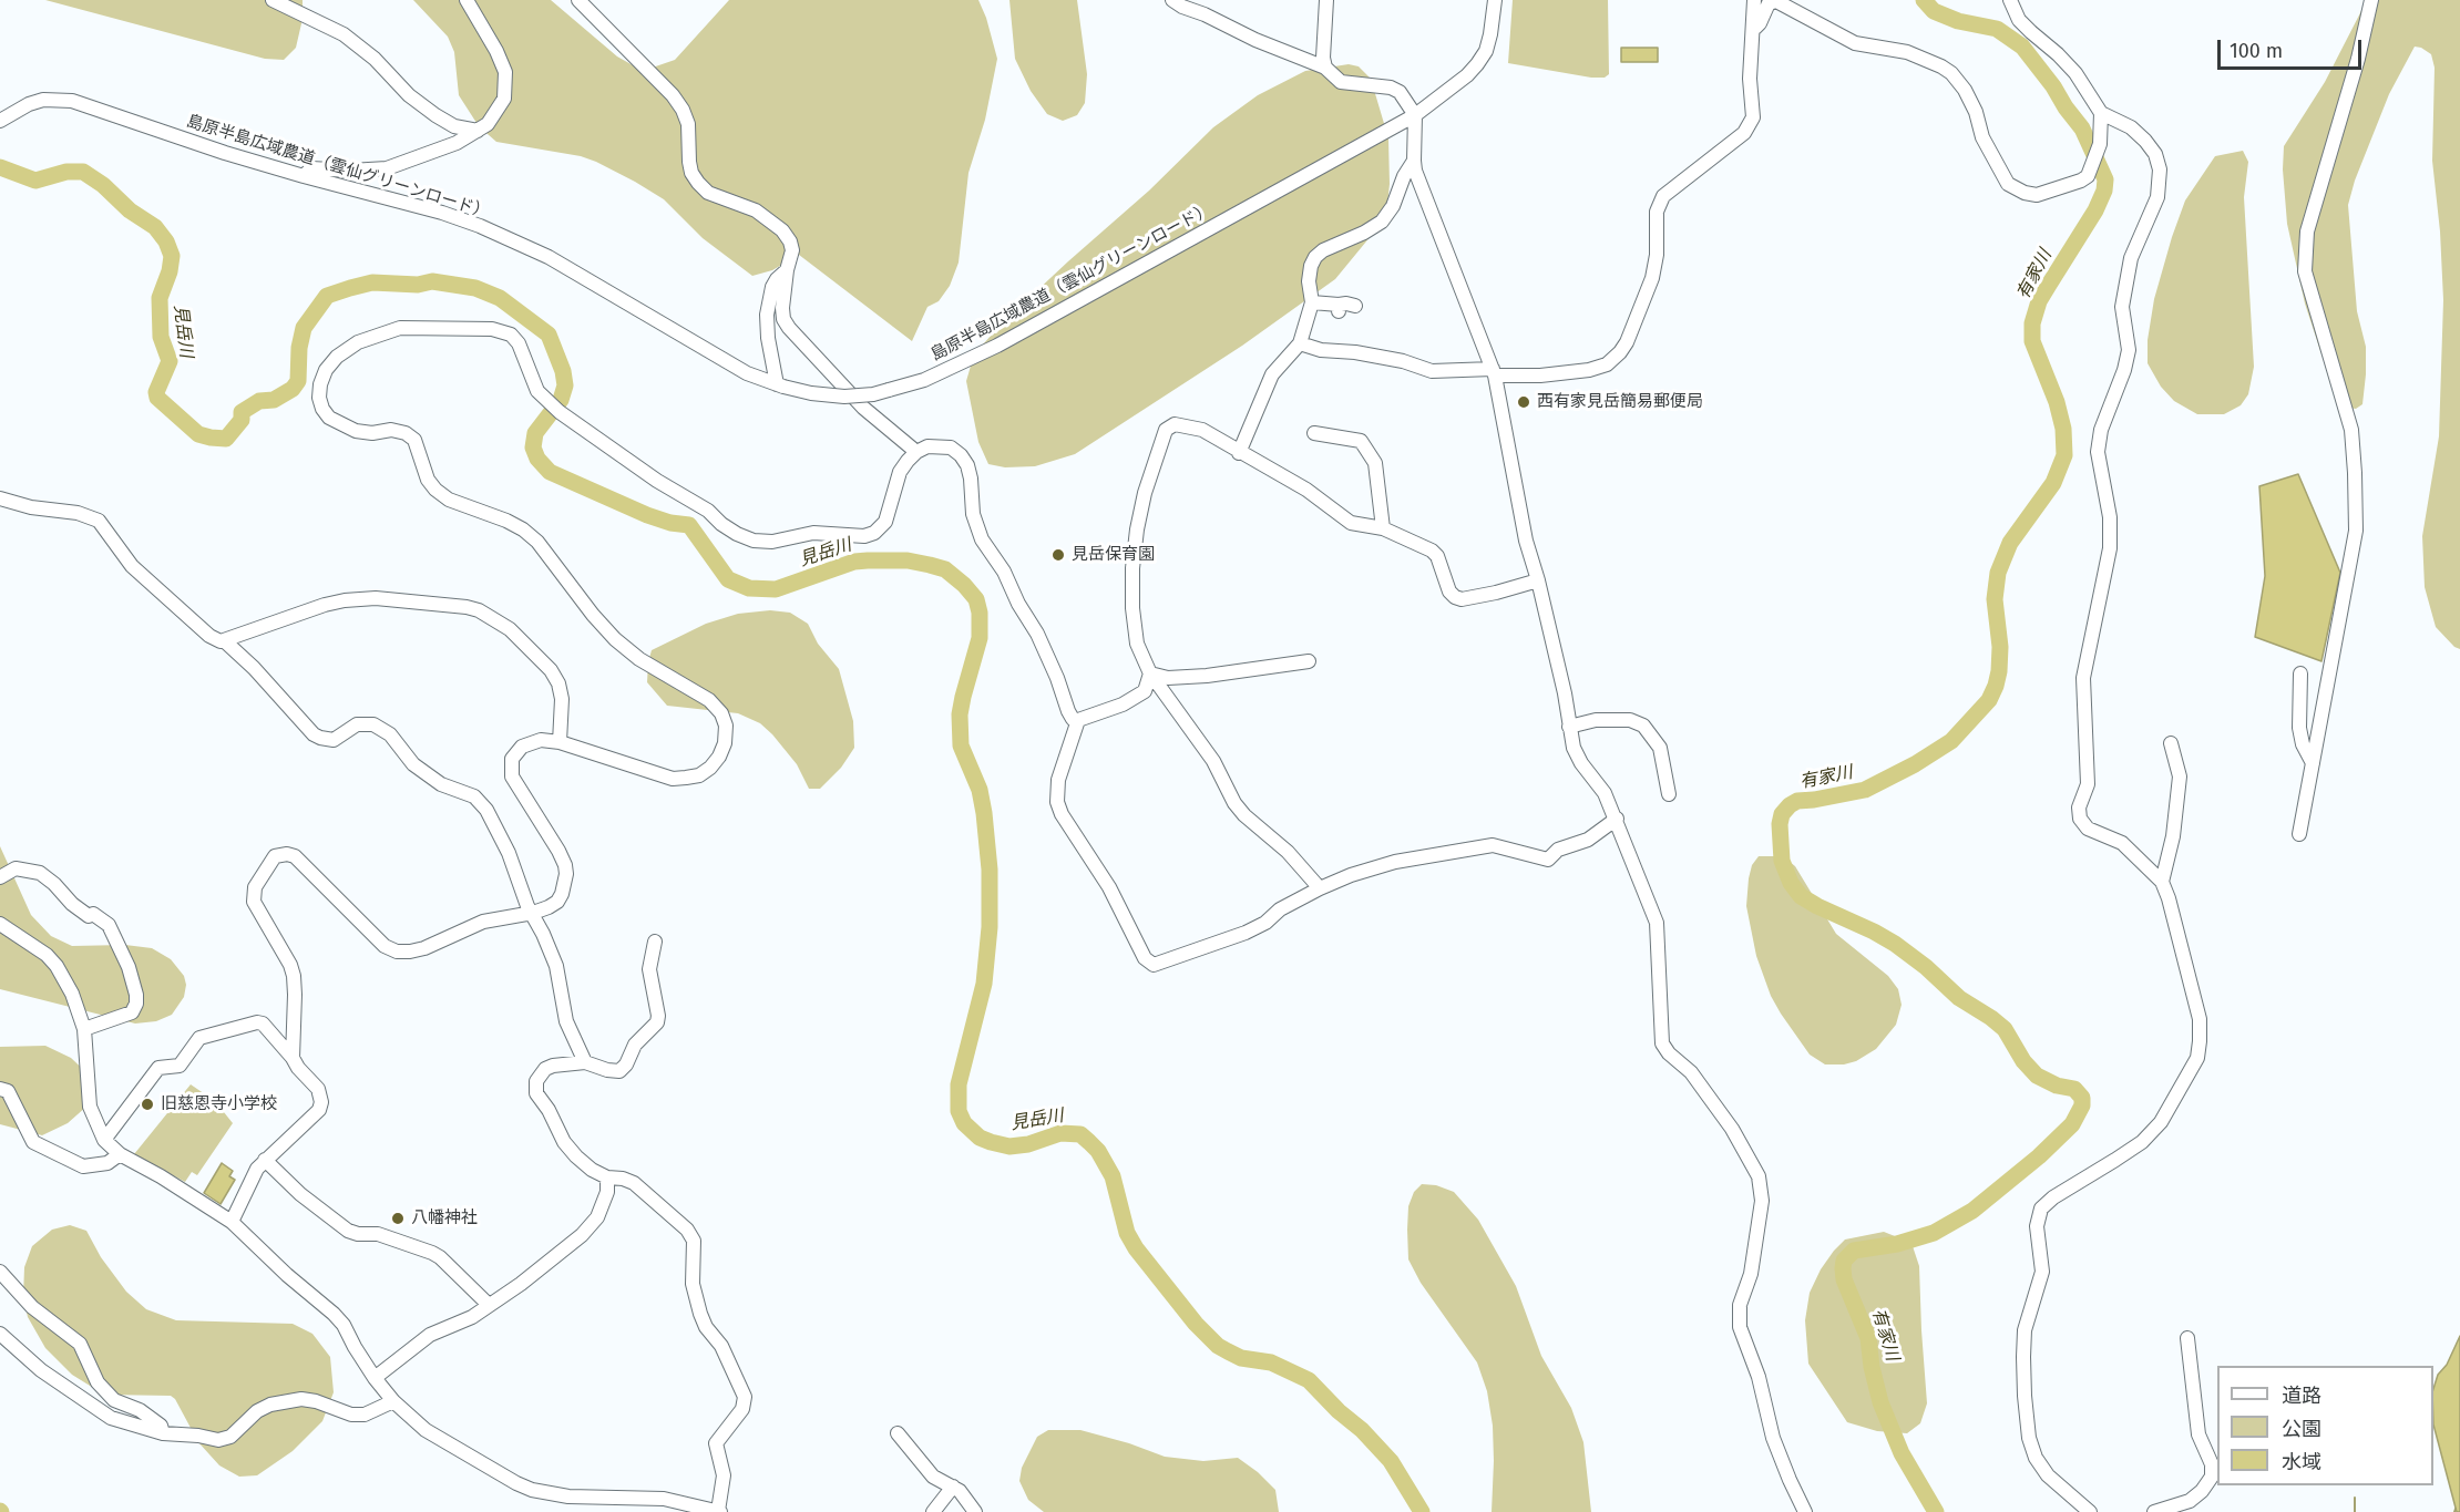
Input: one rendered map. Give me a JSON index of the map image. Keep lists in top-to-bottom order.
{
  "streets": {
    "street": ["島原半島広域農道（雲仙グリーンロード）"]
  },
  "water": ["有家川", "見岳川"],
  "places": [
    "西有家見岳簡易郵便局",
    "見岳保育園",
    "旧慈恩寺小学校",
    "八幡神社"
  ],
  "legend": ["道路", "公園", "水域"],
  "scale_bar": "100 m"
}
